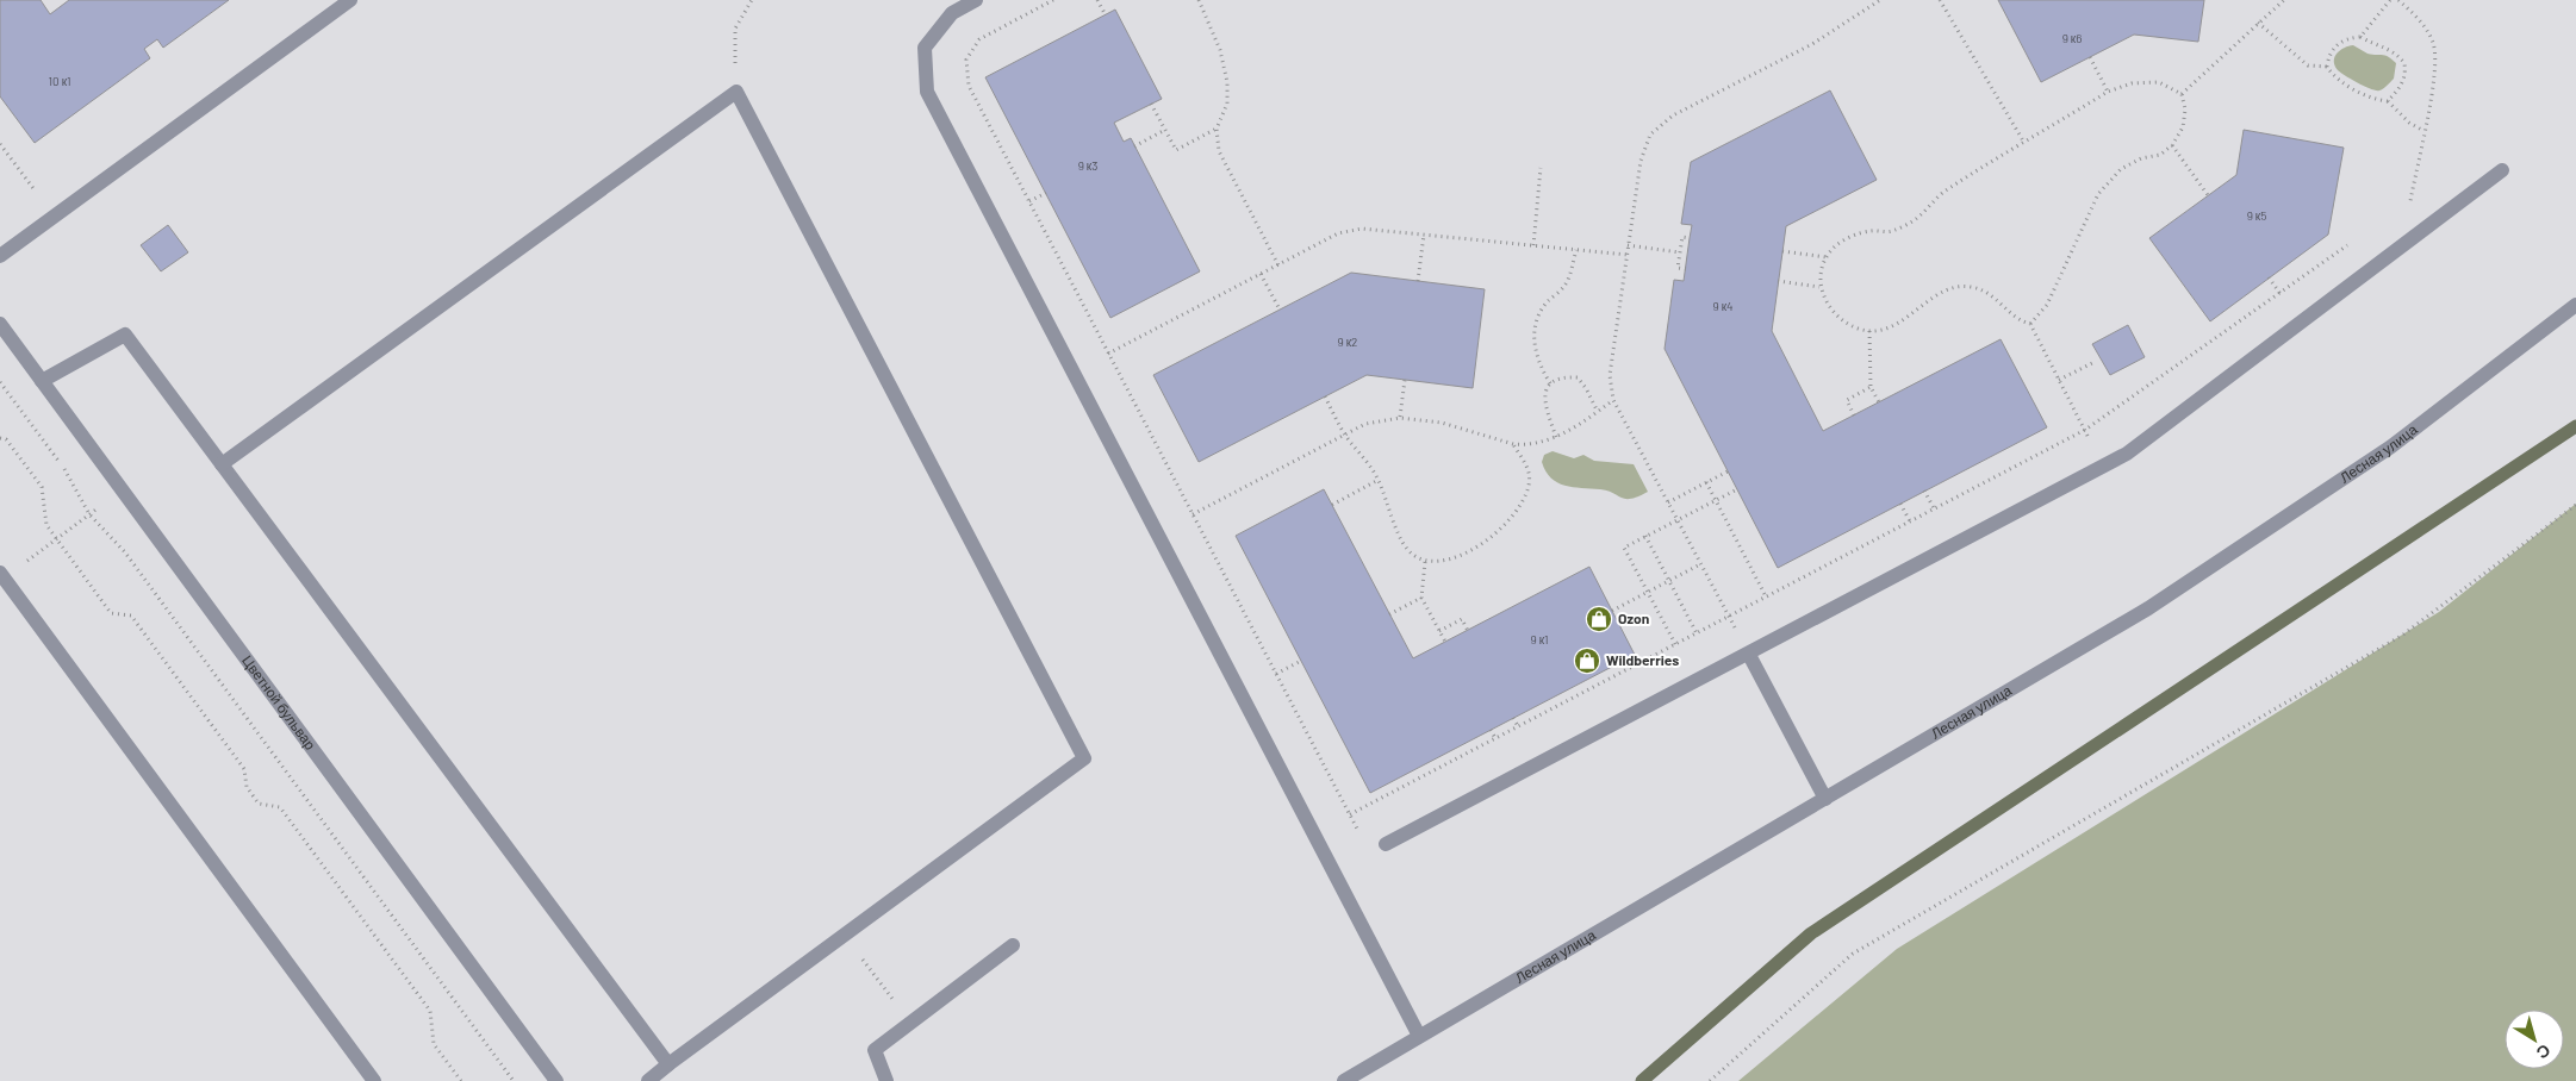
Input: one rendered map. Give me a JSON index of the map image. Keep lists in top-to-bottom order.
{
  "streets": {
    "street": ["Лесная улица", "Цветной бульвар"]
  },
  "places": {
    "shop": ["Ozon", "Wildberries"]
  },
  "house_numbers": [
    "9 к6",
    "10 к1",
    "9 к3",
    "9 к5",
    "9 к4",
    "9 к2",
    "9 к1"
  ],
  "north": "bottom right"
}
